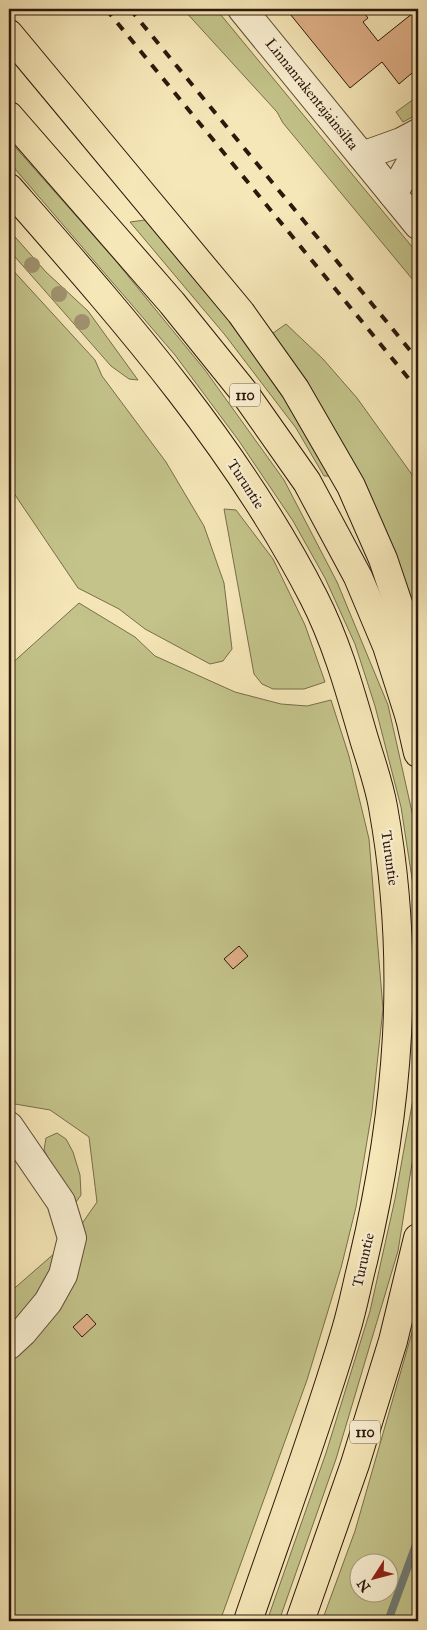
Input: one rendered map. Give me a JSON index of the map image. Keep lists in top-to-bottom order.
{
  "streets": {
    "main road": ["110", "Turuntie"],
    "street": ["Linnanrakentajainsilta"]
  },
  "north": "bottom left"
}
